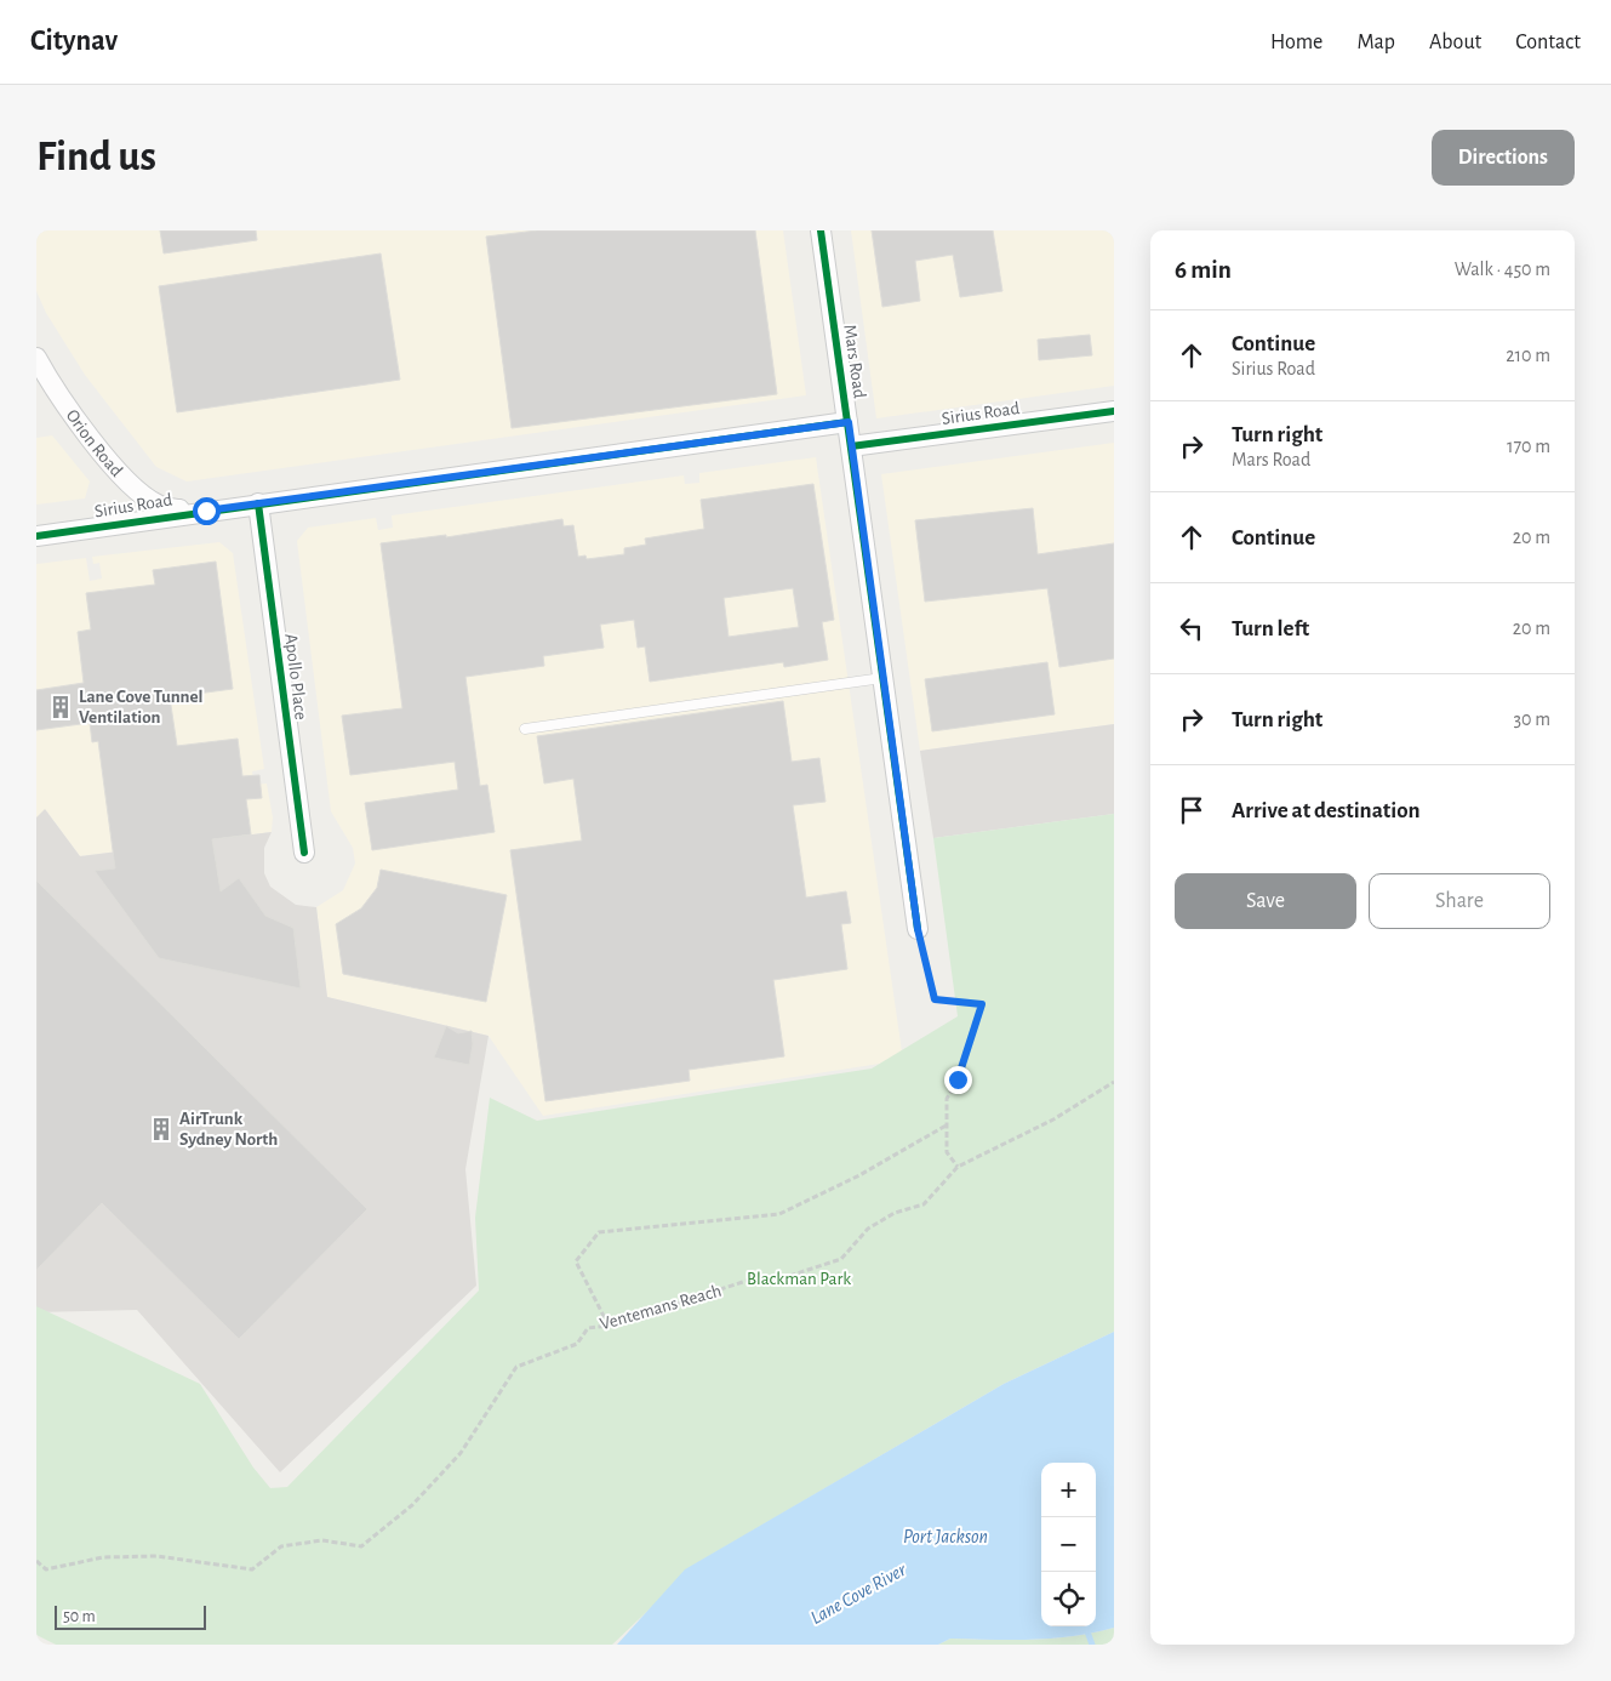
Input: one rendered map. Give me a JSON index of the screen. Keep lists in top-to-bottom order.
{
  "streets": {
    "street": [
      "Mars Road",
      "Sirius Road",
      "Orion Road",
      "Apollo Place"
    ],
    "path": ["Ventemans Reach"]
  },
  "crossings": [
    ["Mars Road", "Sirius Road"],
    ["Sirius Road", "Orion Road"],
    ["Sirius Road", "Apollo Place"]
  ],
  "water": ["Port Jackson", "Lane Cove River"],
  "parks": ["Blackman Park"],
  "places": {
    "building": ["Lane Cove Tunnel Ventilation", "AirTrunk Sydney North"]
  },
  "scale_bar": "50 m",
  "page": {
    "header": "Citynav",
    "nav": [
      "Home",
      "Map",
      "About",
      "Contact"
    ],
    "buttons": [
      "Directions",
      ["Save", "Share"]
    ],
    "title": "Find us",
    "heading": ["6 min", "Walk · 450 m"],
    "list": [
      ["Continue", "Sirius Road", "210 m"],
      ["Turn right", "Mars Road", "170 m"],
      ["Continue", "20 m"],
      ["Turn left", "20 m"],
      ["Turn right", "30 m"],
      "Arrive at destination"
    ],
    "map_buttons": ["+", "−"],
    "scale": "50 m"
  }
}
